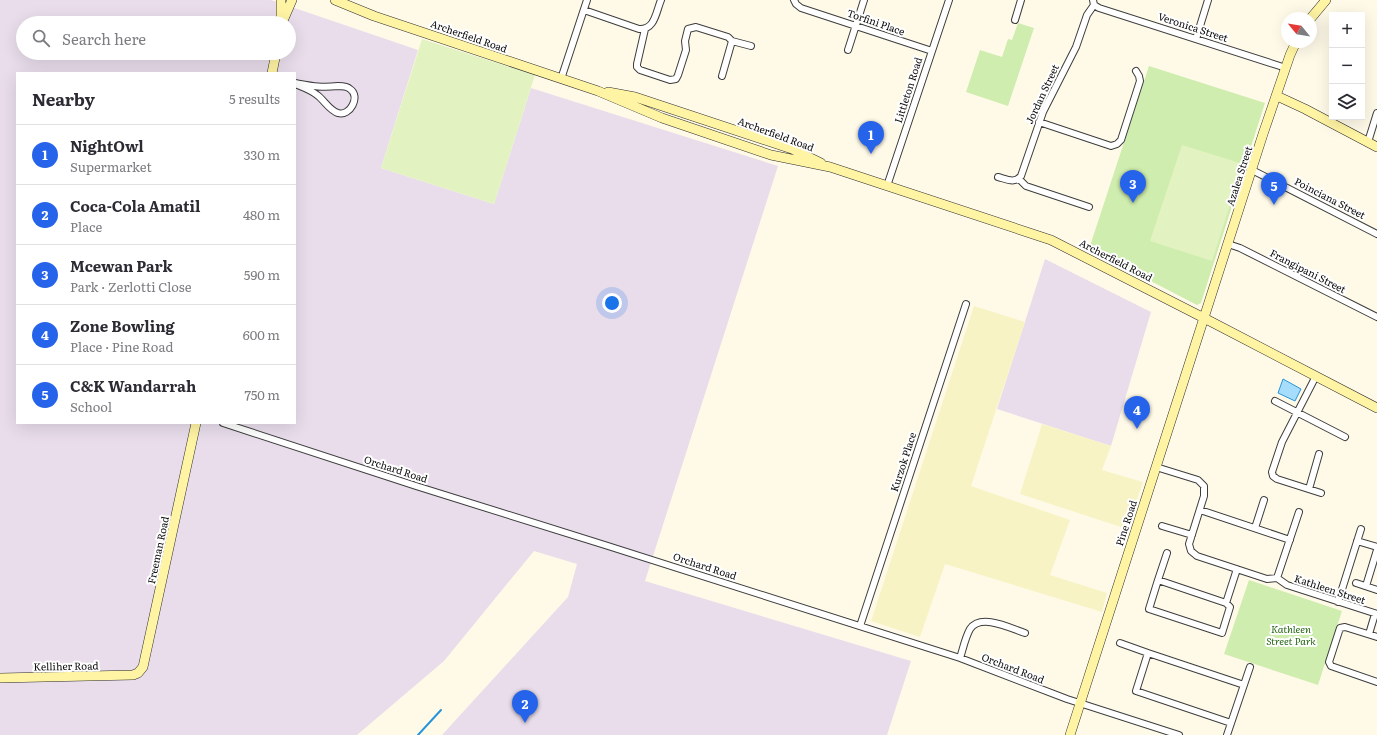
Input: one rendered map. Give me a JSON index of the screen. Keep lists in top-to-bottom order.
{
  "streets": {
    "street": [
      "Torfini Place",
      "Veronica Street",
      "Archerfield Road",
      "Littleton Road",
      "Jordan Street",
      "Azalea Street",
      "Poinciana Street",
      "Frangipani Street",
      "Kurzok Place",
      "Orchard Road",
      "Pine Road",
      "Freeman Road",
      "Kathleen Street",
      "Kelliher Road"
    ]
  },
  "crossings": [
    ["Torfini Place", "Littleton Road"],
    ["Veronica Street", "Jordan Street"],
    ["Veronica Street", "Azalea Street"],
    ["Archerfield Road", "Littleton Road"],
    ["Archerfield Road", "Azalea Street"],
    ["Archerfield Road", "Pine Road"],
    ["Azalea Street", "Poinciana Street"],
    ["Azalea Street", "Frangipani Street"],
    ["Azalea Street", "Pine Road"],
    ["Kurzok Place", "Orchard Road"],
    ["Orchard Road", "Pine Road"],
    ["Pine Road", "Kathleen Street"],
    ["Freeman Road", "Kelliher Road"]
  ],
  "parks": ["Kathleen Street Park"],
  "north": "top left",
  "page": {
    "map_buttons": ["+", "−"],
    "search": "Search here",
    "heading": ["Nearby", "5 results"],
    "pins": [
      "1",
      "3",
      "5",
      "4",
      "2"
    ],
    "list": [
      {
        "mark": "1",
        "name": "NightOwl",
        "note": "Supermarket",
        "value": "330 m"
      },
      {
        "mark": "2",
        "name": "Coca-Cola Amatil",
        "note": "Place",
        "value": "480 m"
      },
      {
        "mark": "3",
        "name": "Mcewan Park",
        "note": "Park · Zerlotti Close",
        "value": "590 m"
      },
      {
        "mark": "4",
        "name": "Zone Bowling",
        "note": "Place · Pine Road",
        "value": "600 m"
      },
      {
        "mark": "5",
        "name": "C&K Wandarrah",
        "note": "School",
        "value": "750 m"
      }
    ]
  }
}
